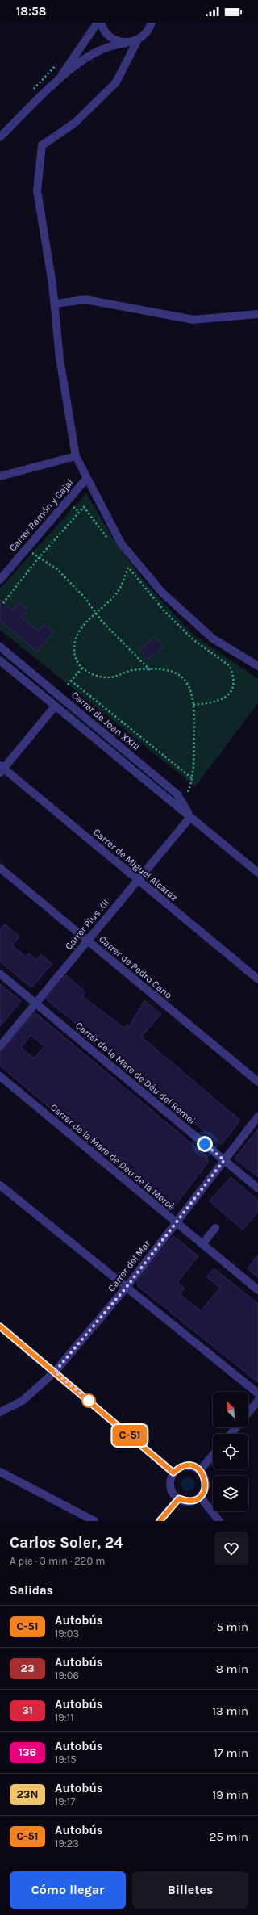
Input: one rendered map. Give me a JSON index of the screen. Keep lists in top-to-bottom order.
{
  "streets": {
    "street": [
      "Carrer Ramón y Cajal",
      "Carrer de Joan XXIII",
      "Carrer de Miguel Alcaraz",
      "Carrer Pius XII",
      "Carrer de Pedro Cano",
      "Carrer de la Mare de Déu del Remei",
      "Carrer de la Mare de Déu de la Mercè",
      "Carrer del Mar"
    ]
  },
  "crossings": [
    ["Carrer de Joan XXIII", "Carrer Pius XII"],
    ["Carrer de Miguel Alcaraz", "Carrer Pius XII"],
    ["Carrer Pius XII", "Carrer de Pedro Cano"],
    ["Carrer Pius XII", "Carrer de la Mare de Déu del Remei"],
    ["Carrer de la Mare de Déu del Remei", "Carrer del Mar"],
    ["Carrer de la Mare de Déu de la Mercè", "Carrer del Mar"]
  ],
  "lines": ["bus line C-51"],
  "north": "top left",
  "page": {
    "status": "18:58",
    "on_map": "C-51",
    "heading": [
      ["Carlos Soler, 24", "A pie · 3 min · 220 m"],
      "Salidas"
    ],
    "list": [
      {
        "mark": "C-51",
        "name": "Autobús",
        "note": "19:03",
        "value": "5 min"
      },
      {
        "mark": "23",
        "name": "Autobús",
        "note": "19:06",
        "value": "8 min"
      },
      {
        "mark": "31",
        "name": "Autobús",
        "note": "19:11",
        "value": "13 min"
      },
      {
        "mark": "136",
        "name": "Autobús",
        "note": "19:15",
        "value": "17 min"
      },
      {
        "mark": "23N",
        "name": "Autobús",
        "note": "19:17",
        "value": "19 min"
      },
      {
        "mark": "C-51",
        "name": "Autobús",
        "note": "19:23",
        "value": "25 min"
      }
    ],
    "buttons": ["Cómo llegar", "Billetes"]
  }
}
